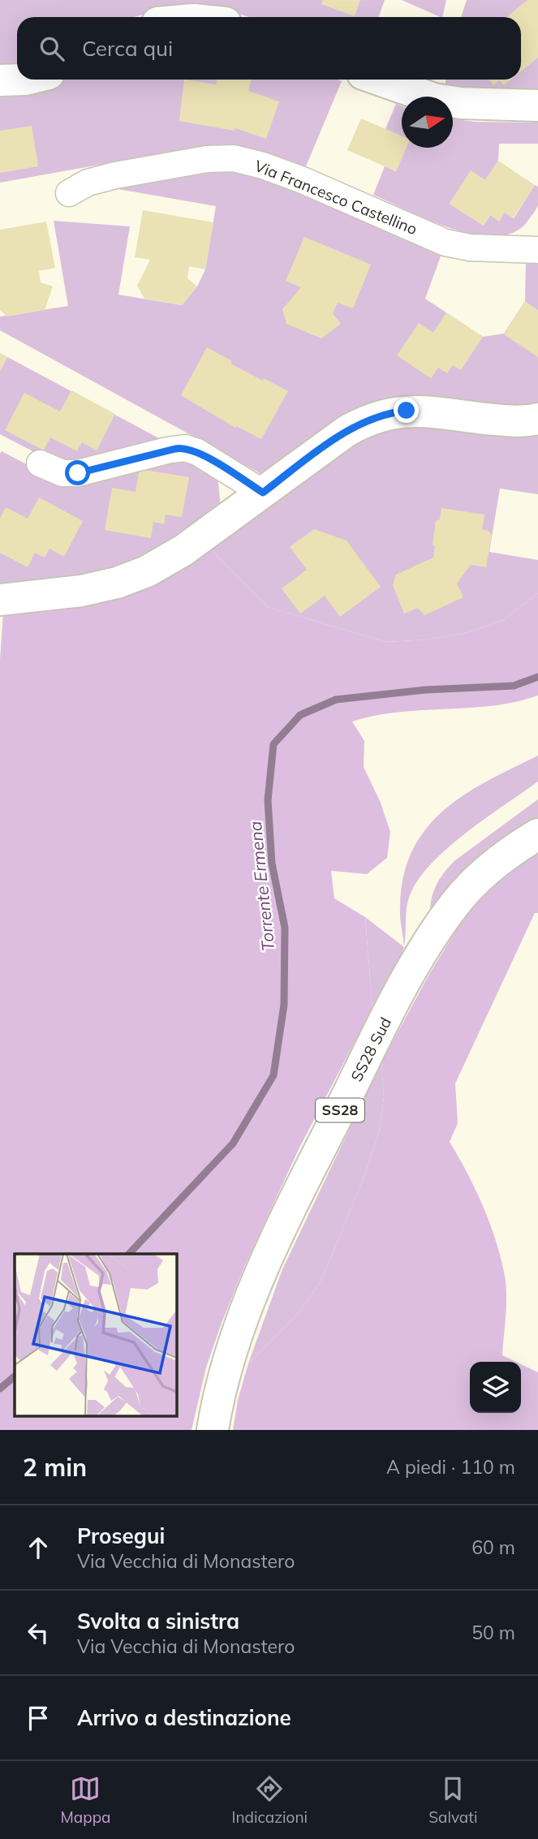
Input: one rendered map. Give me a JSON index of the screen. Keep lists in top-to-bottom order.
{
  "streets": {
    "street": ["Via Francesco Castellino", "SS28 Sud", "SS28"]
  },
  "water": ["Torrente Ermena"],
  "north": "right",
  "page": {
    "search": "Cerca qui",
    "heading": ["2 min", "A piedi · 110 m"],
    "list": [
      ["Prosegui", "Via Vecchia di Monastero", "60 m"],
      ["Svolta a sinistra", "Via Vecchia di Monastero", "50 m"],
      "Arrivo a destinazione"
    ],
    "nav": ["Mappa", "Indicazioni", "Salvati"]
  }
}
